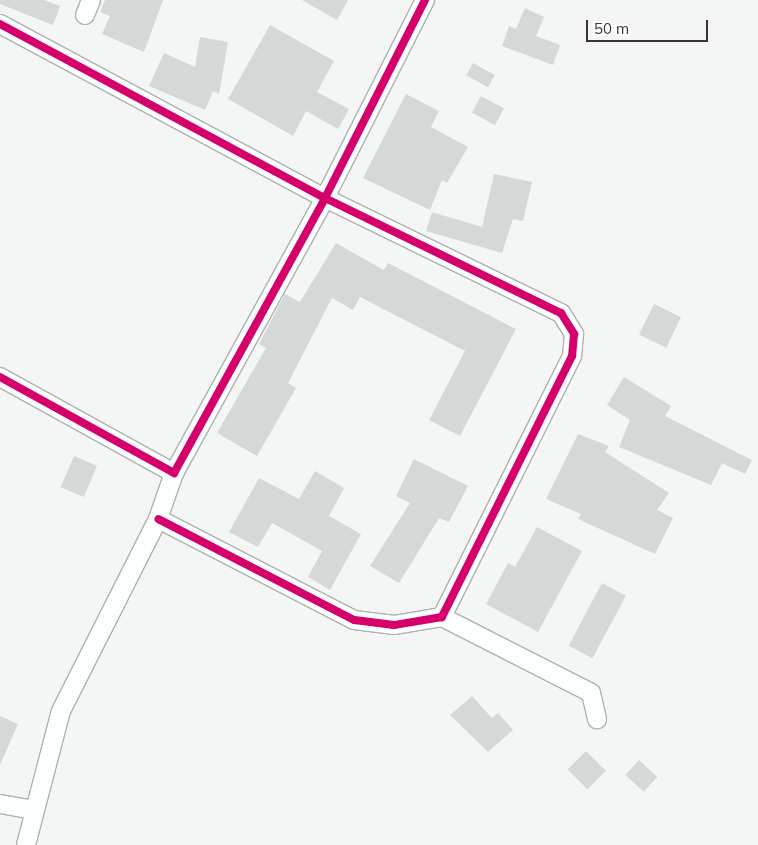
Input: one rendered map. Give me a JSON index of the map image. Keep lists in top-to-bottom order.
{
  "scale_bar": "50 m"
}
